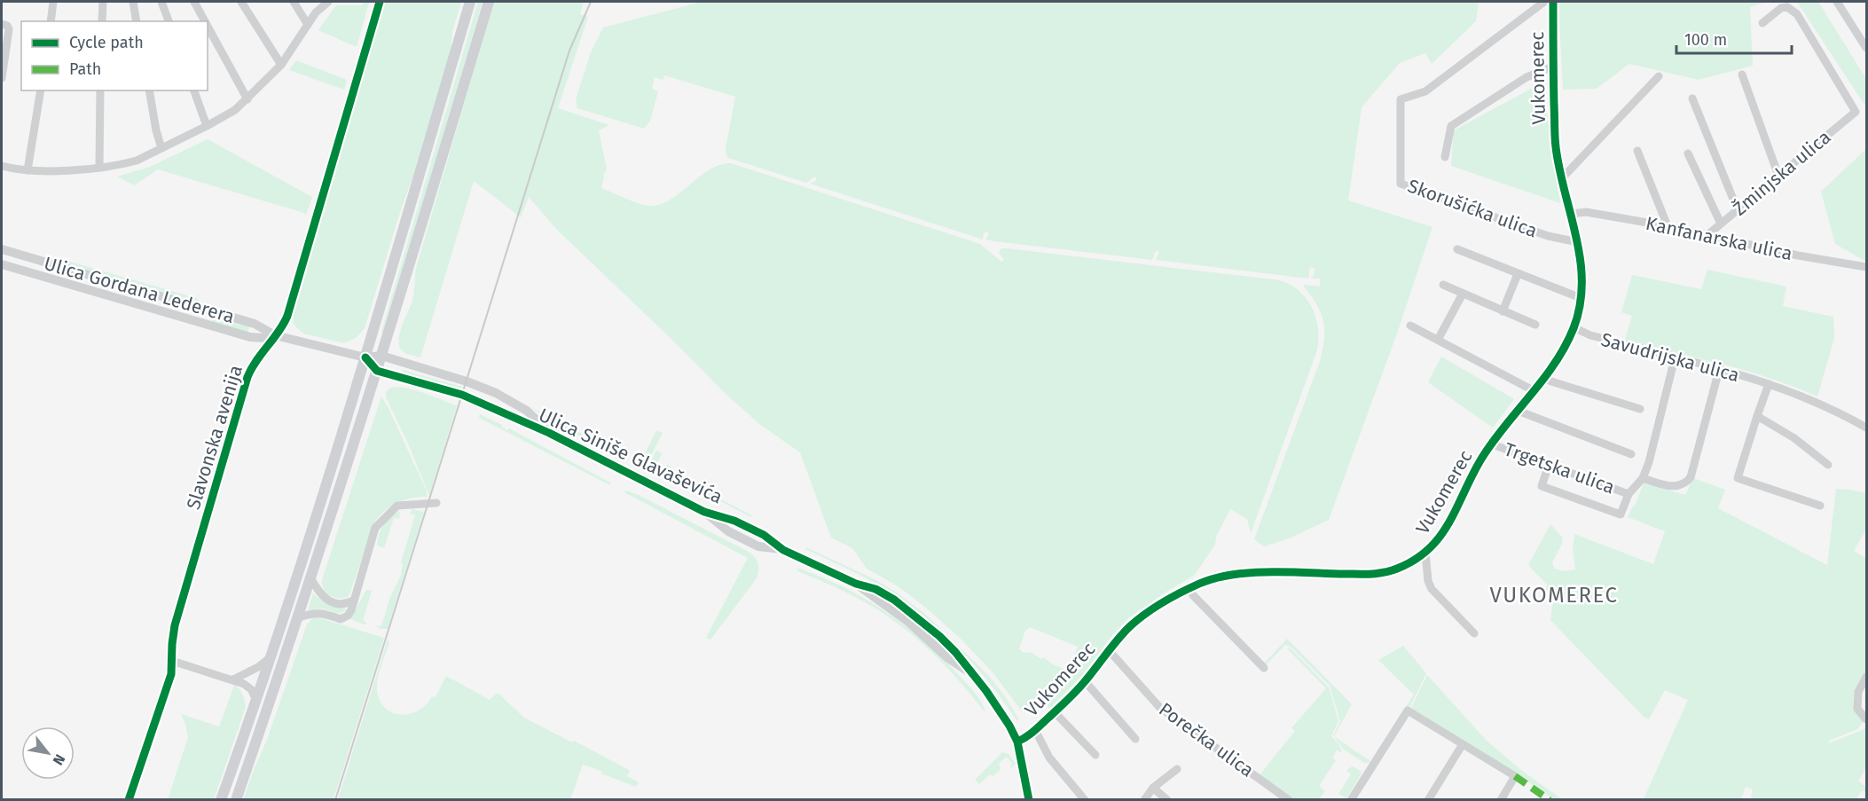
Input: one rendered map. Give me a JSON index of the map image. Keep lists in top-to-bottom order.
{
  "streets": {
    "street": [
      "Vukomerec",
      "Žminjska ulica",
      "Skorušićka ulica",
      "Kanfanarska ulica",
      "Ulica Gordana Lederera",
      "Savudrijska ulica",
      "Slavonska avenija",
      "Ulica Siniše Glavaševića",
      "Trgetska ulica",
      "Porečka ulica"
    ]
  },
  "crossings": [
    ["Vukomerec", "Skorušićka ulica"],
    ["Vukomerec", "Kanfanarska ulica"],
    ["Vukomerec", "Savudrijska ulica"],
    ["Vukomerec", "Ulica Siniše Glavaševića"],
    ["Vukomerec", "Trgetska ulica"],
    ["Vukomerec", "Porečka ulica"],
    ["Žminjska ulica", "Kanfanarska ulica"],
    ["Ulica Gordana Lederera", "Slavonska avenija"]
  ],
  "districts": ["VUKOMEREC"],
  "legend": ["Cycle path", "Path"],
  "scale_bar": "100 m",
  "north": "bottom right"
}
